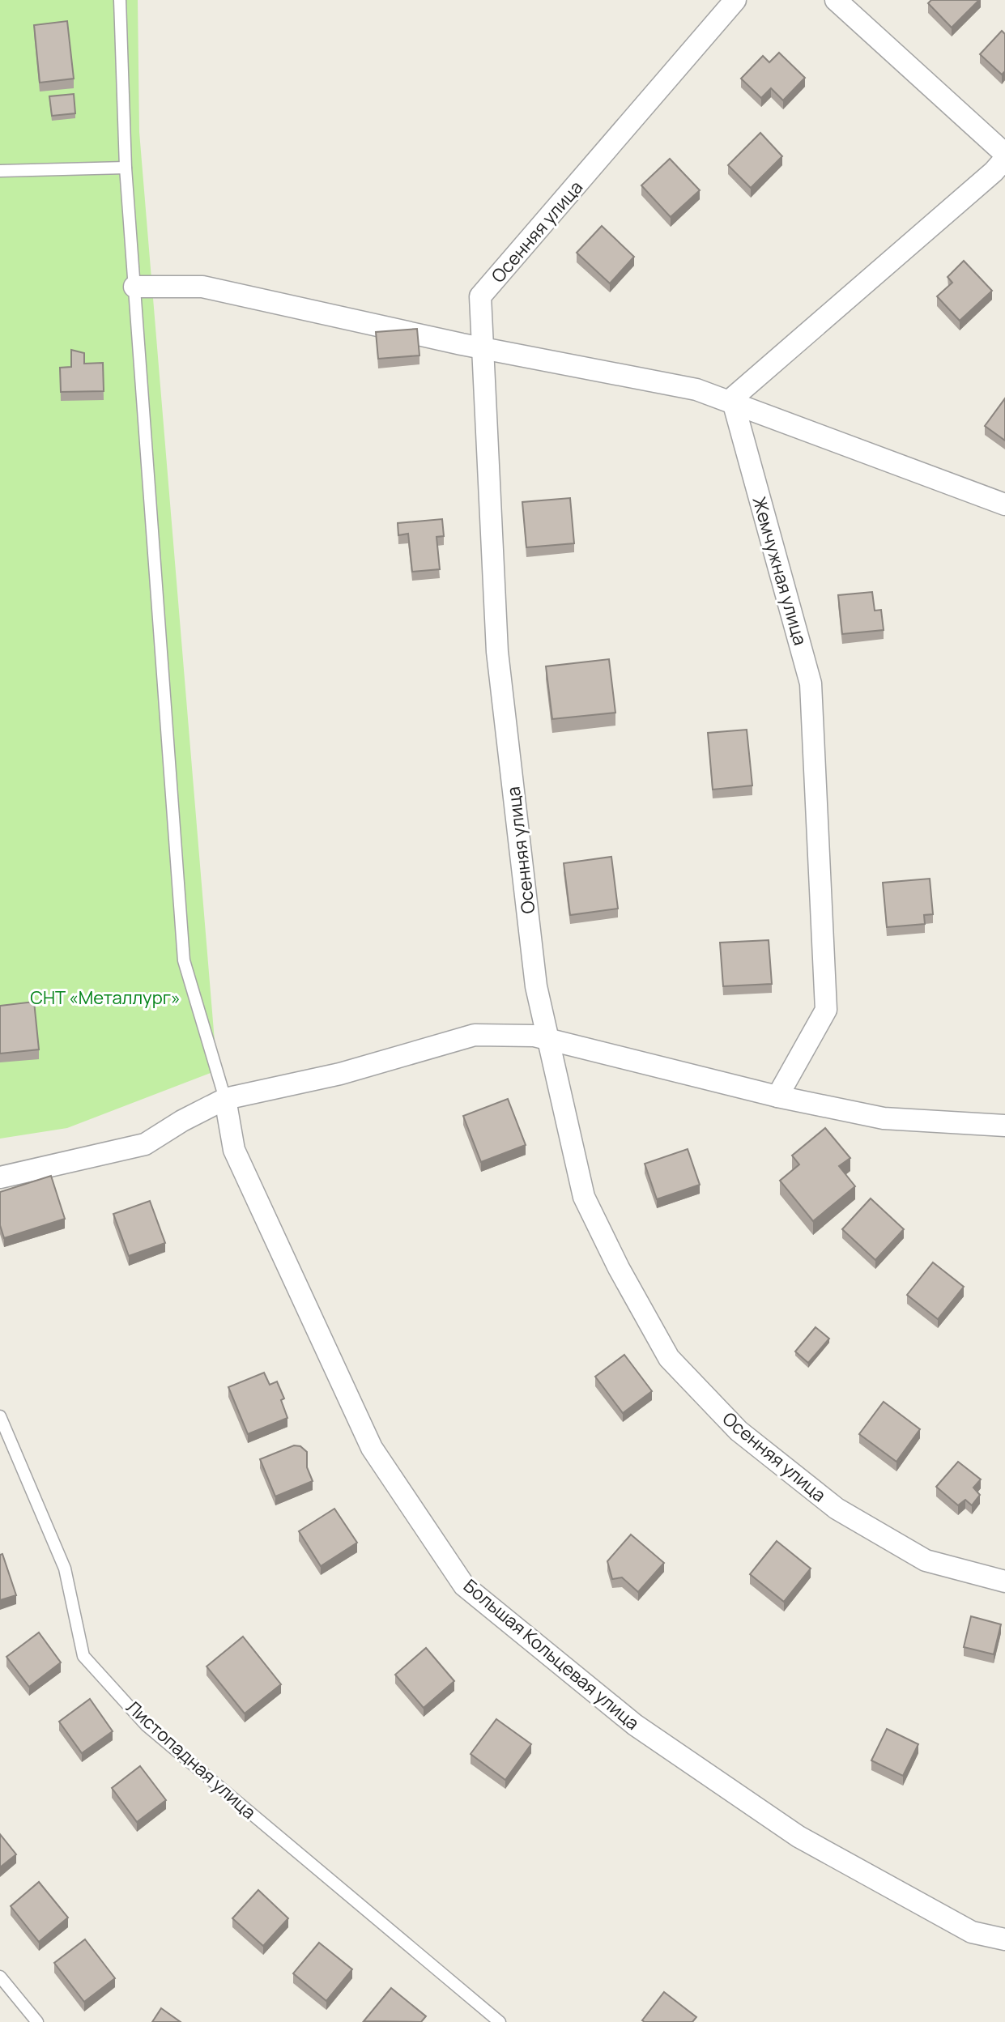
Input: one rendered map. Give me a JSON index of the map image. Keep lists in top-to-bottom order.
{
  "streets": {
    "street": ["Осенняя улица", "Жемчужная улица", "Большая Кольцевая улица"],
    "lane": ["Листопадная улица"]
  },
  "parks": ["СНТ «Металлург»"]
}
